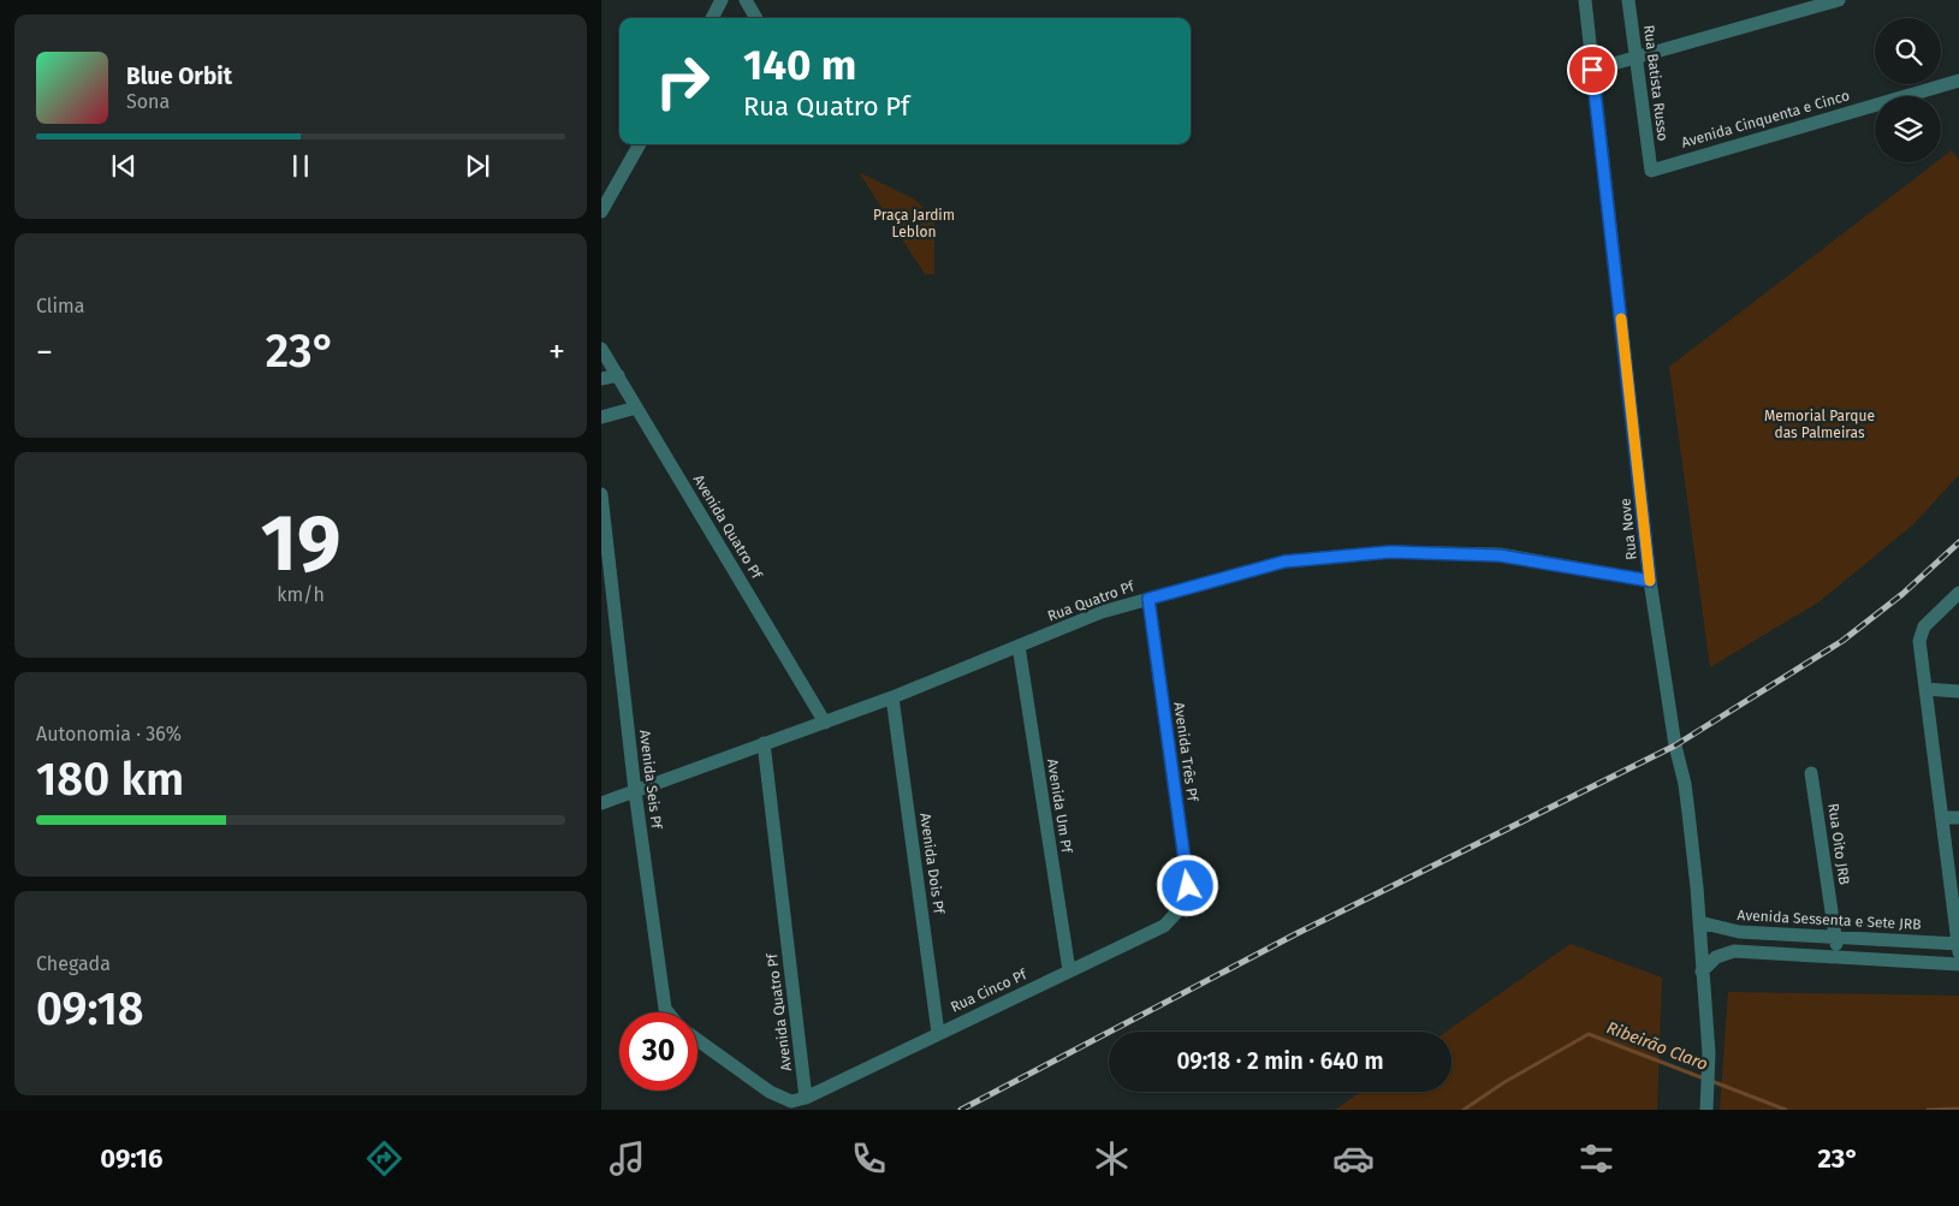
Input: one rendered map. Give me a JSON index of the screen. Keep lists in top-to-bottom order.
{
  "streets": {
    "street": [
      "Rua Batista Russo",
      "Avenida Cinquenta e Cinco",
      "Avenida Quatro Pf",
      "Rua Nove",
      "Rua Quatro Pf",
      "Avenida Três Pf",
      "Avenida Seis Pf",
      "Avenida Um Pf",
      "Rua Oito JRB",
      "Avenida Dois Pf",
      "Avenida Sessenta e Sete JRB",
      "Rua Cinco Pf"
    ]
  },
  "crossings": [
    ["Rua Batista Russo", "Avenida Cinquenta e Cinco"],
    ["Avenida Quatro Pf", "Rua Quatro Pf"],
    ["Avenida Quatro Pf", "Rua Cinco Pf"],
    ["Rua Nove", "Rua Quatro Pf"],
    ["Rua Nove", "Avenida Sessenta e Sete JRB"],
    ["Rua Quatro Pf", "Avenida Três Pf"],
    ["Rua Quatro Pf", "Avenida Seis Pf"],
    ["Rua Quatro Pf", "Avenida Um Pf"],
    ["Rua Quatro Pf", "Avenida Dois Pf"],
    ["Avenida Três Pf", "Rua Cinco Pf"],
    ["Avenida Um Pf", "Rua Cinco Pf"],
    ["Rua Oito JRB", "Avenida Sessenta e Sete JRB"],
    ["Avenida Dois Pf", "Rua Cinco Pf"]
  ],
  "water": ["Ribeirão Claro"],
  "parks": ["Praça Jardim Leblon", "Memorial Parque das Palmeiras"],
  "page": {
    "turn": ["140 m", "Rua Quatro Pf"],
    "song": ["Blue Orbit", "Sona"],
    "tile": [
      "Clima",
      ["19", "km/h"],
      ["Autonomia · 36%", "180 km"],
      ["Chegada", "09:18"]
    ],
    "heat": ["−", "23°", "+"],
    "limit": "30",
    "trip": "09:18 · 2 min · 640 m",
    "tabs": ["09:16", "23°"]
  }
}
